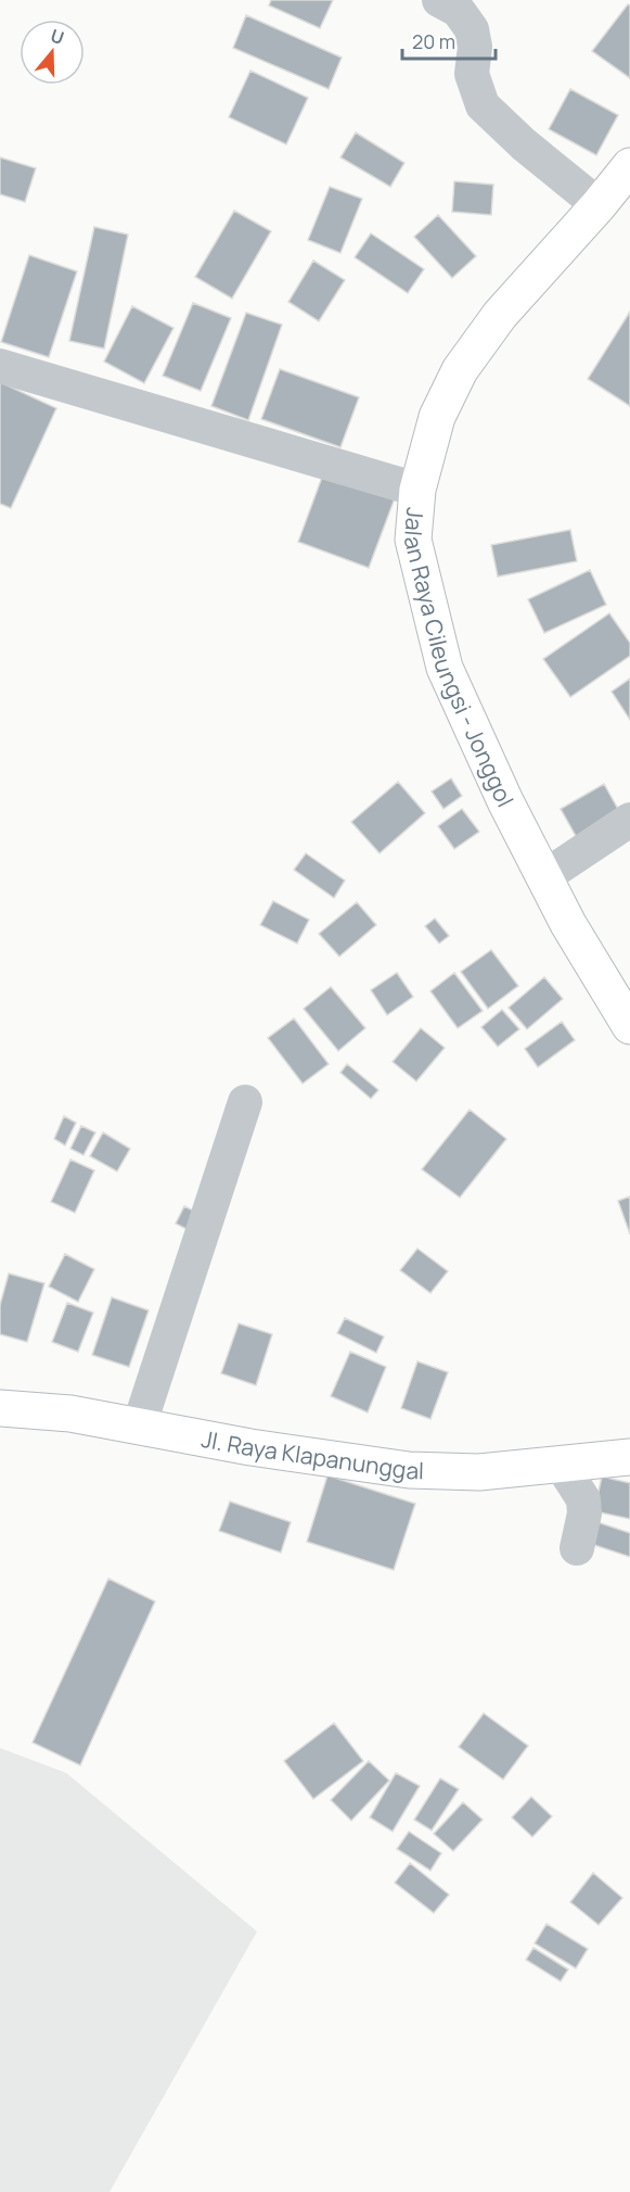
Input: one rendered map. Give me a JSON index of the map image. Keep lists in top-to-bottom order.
{
  "streets": {
    "main road": ["Jalan Raya Cileungsi - Jonggol", "Jl. Raya Klapanunggal"]
  },
  "scale_bar": "20 m",
  "north": "top"
}
